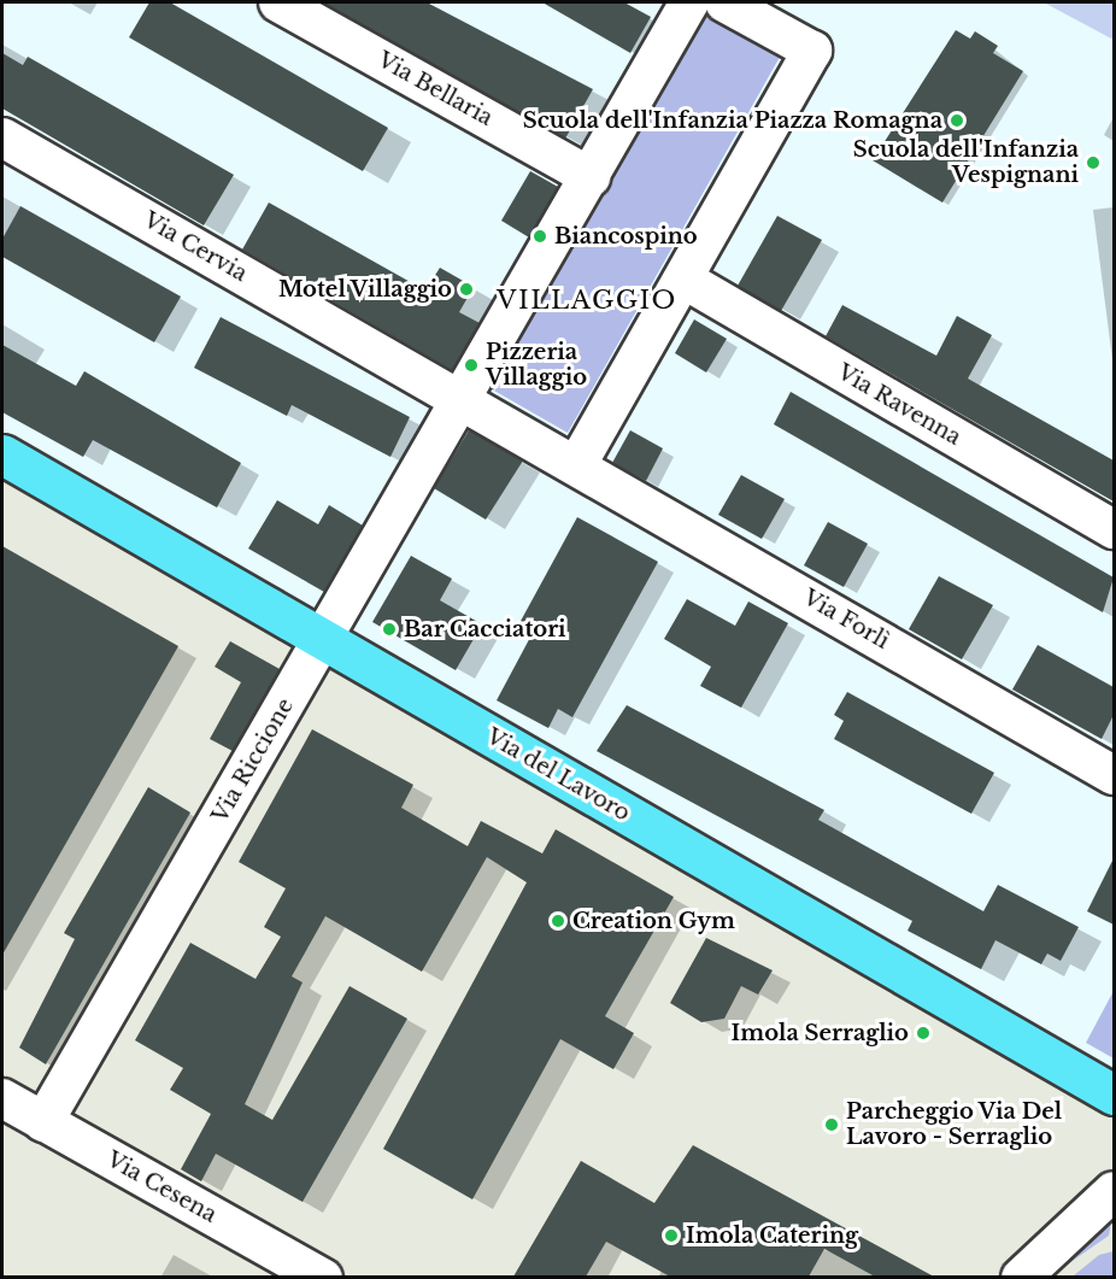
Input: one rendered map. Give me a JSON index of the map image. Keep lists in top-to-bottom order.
{
  "streets": {
    "main road": ["Via del Lavoro"],
    "street": [
      "Via Bellaria",
      "Via Cervia",
      "Via Ravenna",
      "Via Forlì",
      "Via Riccione",
      "Via Cesena"
    ]
  },
  "crossings": [
    ["Via Bellaria", "Via Riccione"],
    ["Via Cervia", "Via Forlì"],
    ["Via Cervia", "Via Riccione"],
    ["Via Riccione", "Via del Lavoro"],
    ["Via Riccione", "Via Cesena"]
  ],
  "districts": ["VILLAGGIO"],
  "places": [
    "Scuola dell'Infanzia Piazza Romagna",
    "Scuola dell'Infanzia Vespignani",
    "Biancospino",
    "Motel Villaggio",
    "Pizzeria Villaggio",
    "Bar Cacciatori",
    "Creation Gym",
    "Imola Serraglio",
    "Parcheggio Via Del Lavoro - Serraglio",
    "Imola Catering"
  ]
}
